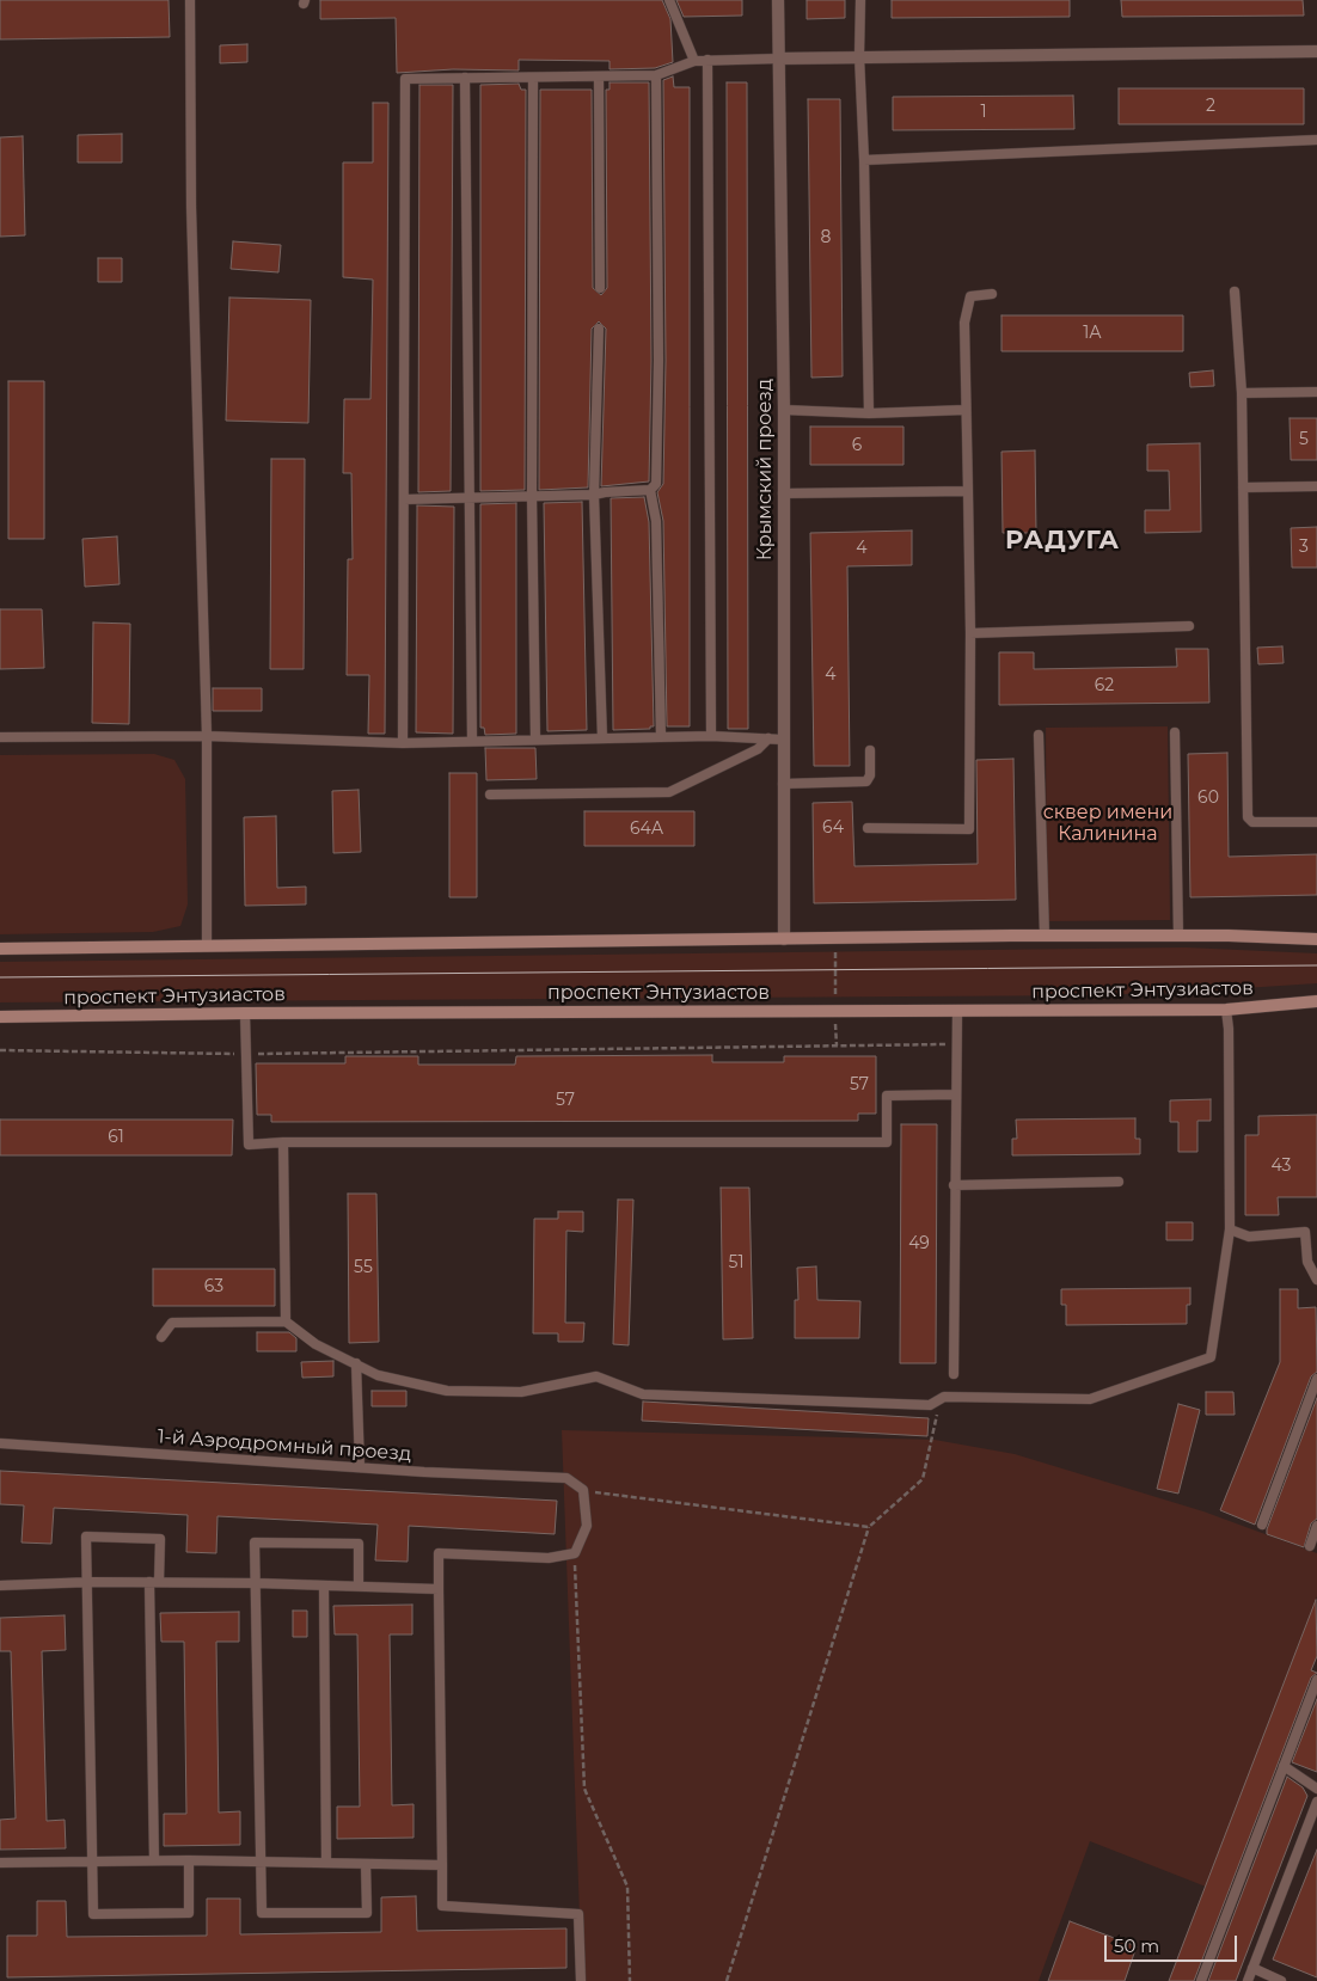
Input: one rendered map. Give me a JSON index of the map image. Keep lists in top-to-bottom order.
{
  "streets": {
    "main road": ["проспект Энтузиастов"],
    "street": ["Крымский проезд"],
    "lane": ["1-й Аэродромный проезд"]
  },
  "districts": ["РАДУГА"],
  "parks": ["сквер имени Калинина"],
  "house_numbers": [
    "2",
    "1",
    "8",
    "1А",
    "5",
    "6",
    "3",
    "4",
    "4",
    "62",
    "60",
    "64",
    "64А",
    "57",
    "57",
    "61",
    "43",
    "49",
    "51",
    "55",
    "63"
  ],
  "scale_bar": "50 m"
}
